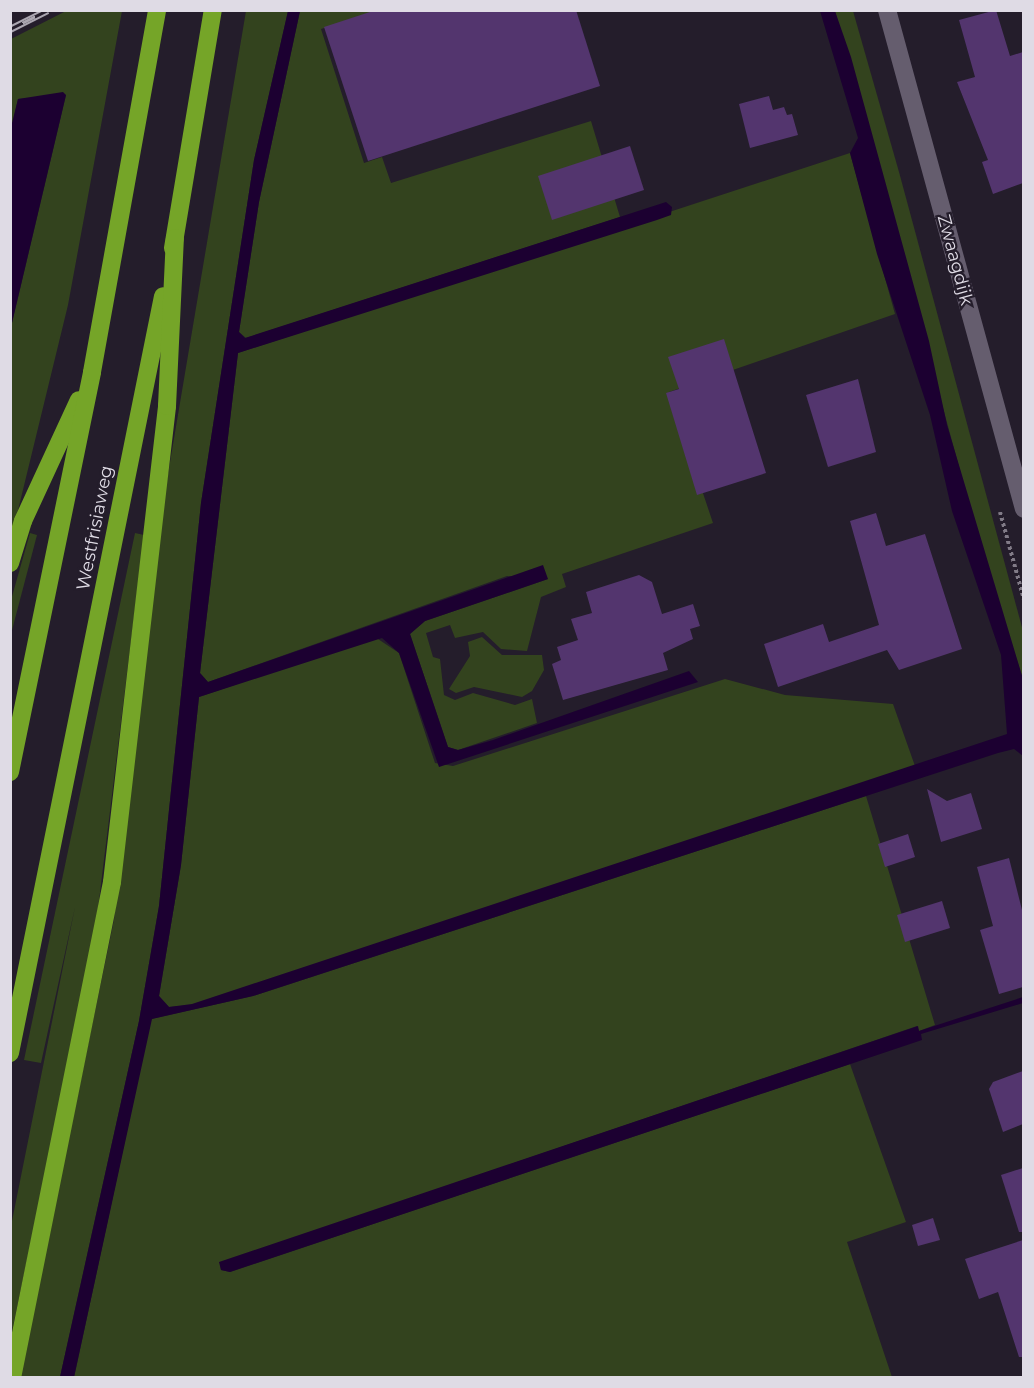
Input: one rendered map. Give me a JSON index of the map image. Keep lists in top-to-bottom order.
{
  "streets": {
    "highway": ["Westfrisiaweg"],
    "street": ["Zwaagdijk"]
  }
}
